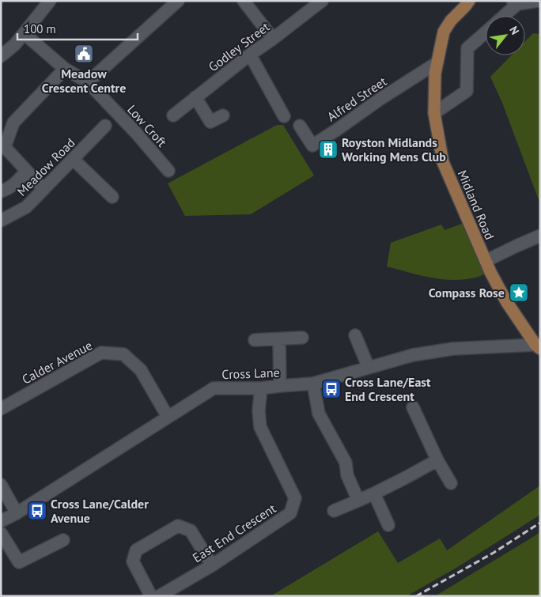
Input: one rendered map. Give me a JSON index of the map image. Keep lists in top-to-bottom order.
{
  "streets": {
    "main road": ["Midland Road"],
    "street": [
      "Godley Street",
      "Alfred Street",
      "Low Croft",
      "Meadow Road",
      "Calder Avenue",
      "Cross Lane",
      "East End Crescent"
    ]
  },
  "crossings": [
    ["Alfred Street", "Midland Road"],
    ["Midland Road", "Cross Lane"],
    ["Calder Avenue", "Cross Lane"],
    ["Cross Lane", "East End Crescent"]
  ],
  "places": {
    "public building": ["Meadow Crescent Centre"],
    "building": ["Royston Midlands Working Mens Club"],
    "place": ["Compass Rose"],
    "bus stop": ["Cross Lane/East End Crescent", "Cross Lane/Calder Avenue"]
  },
  "scale_bar": "100 m",
  "north": "top right"
}
